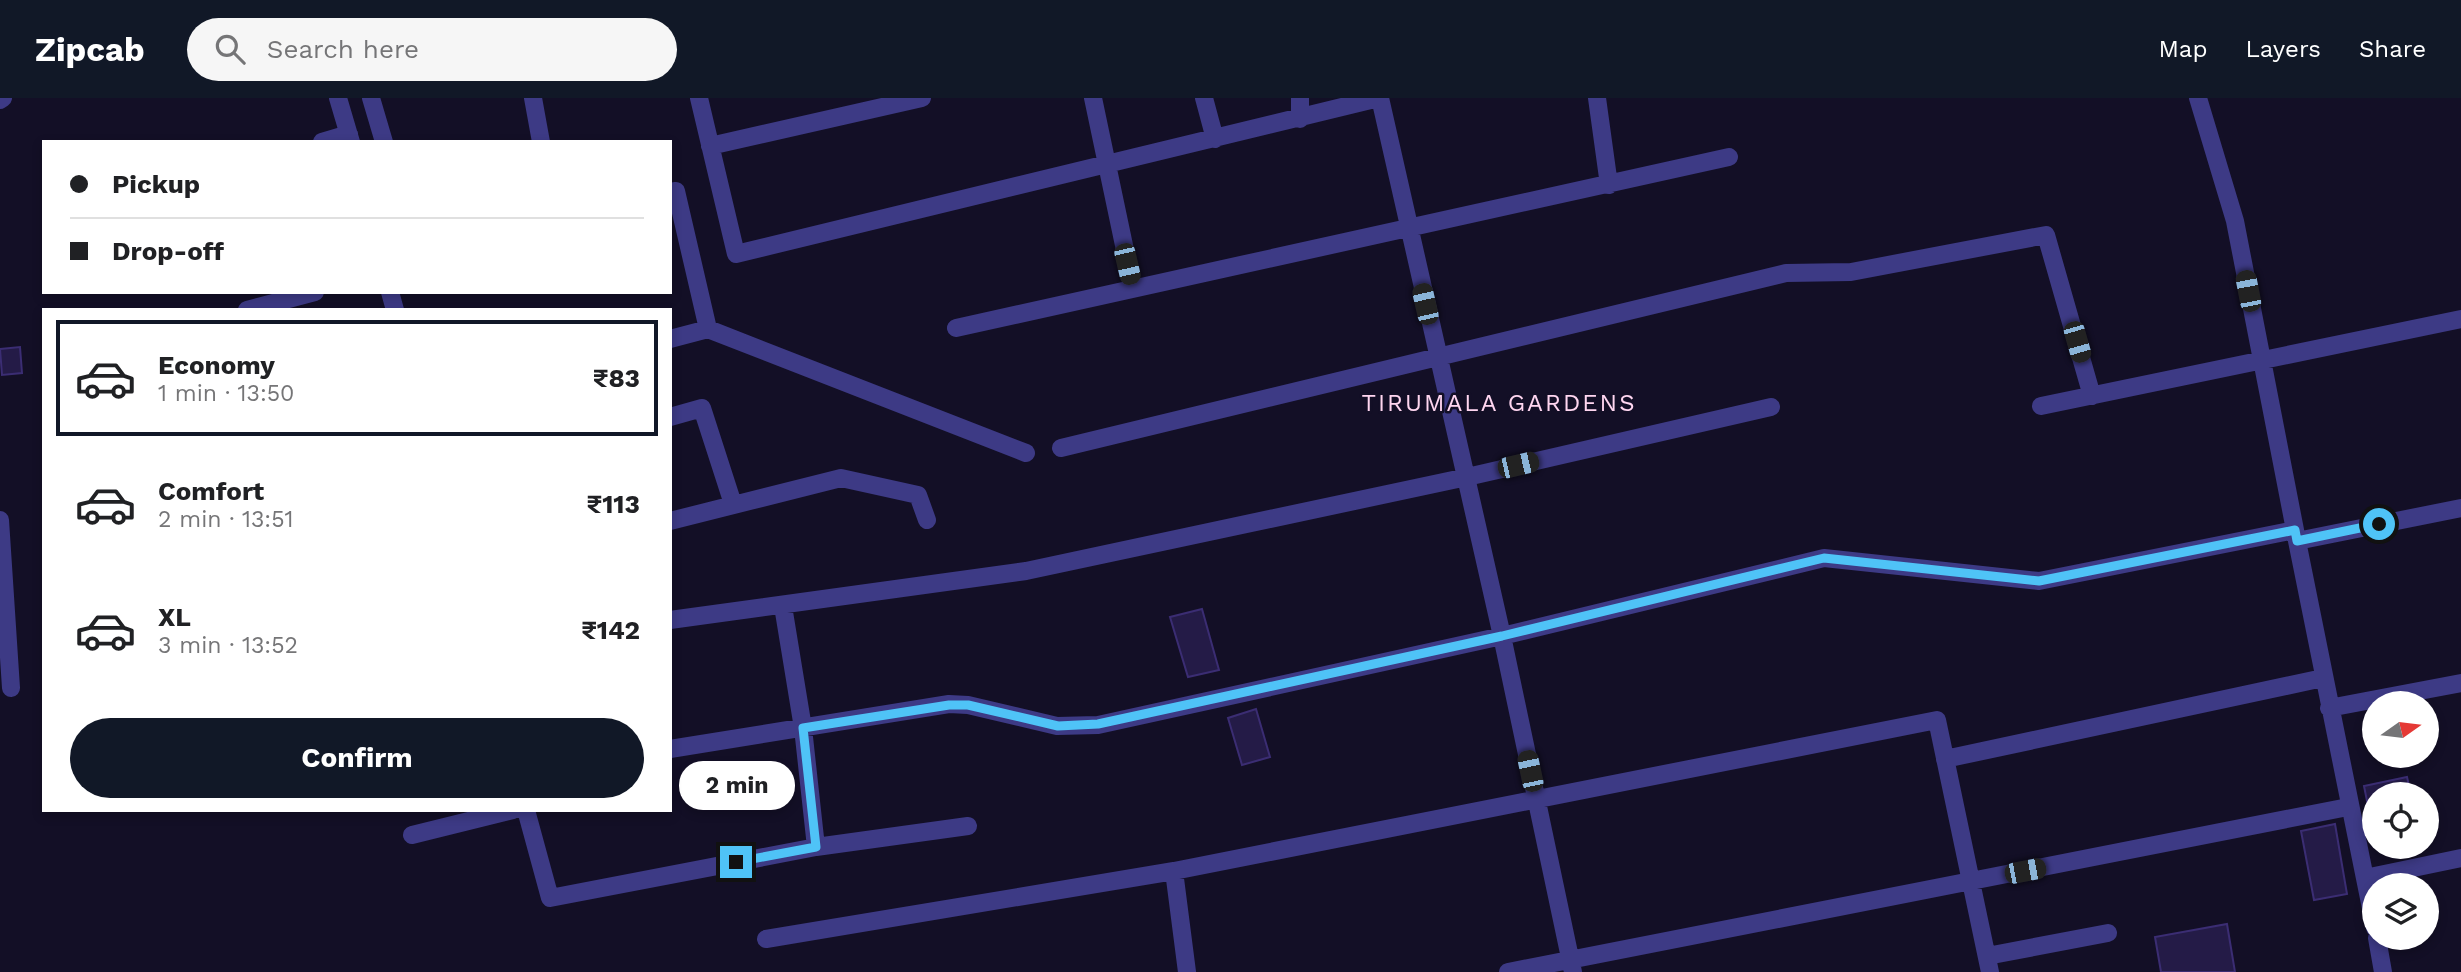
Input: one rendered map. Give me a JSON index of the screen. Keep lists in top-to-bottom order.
{
  "districts": ["TIRUMALA GARDENS"],
  "north": "right",
  "page": {
    "header": "Zipcab",
    "search": "Search here",
    "nav": ["Map", "Layers", "Share"],
    "banner": ["Pickup", "Drop-off"],
    "list": [
      {
        "name": "Economy",
        "note": "1 min · 13:50",
        "value": "₹83"
      },
      {
        "name": "Comfort",
        "note": "2 min · 13:51",
        "value": "₹113"
      },
      {
        "name": "XL",
        "note": "3 min · 13:52",
        "value": "₹142"
      }
    ],
    "buttons": "Confirm",
    "bubble": "2 min"
  }
}
